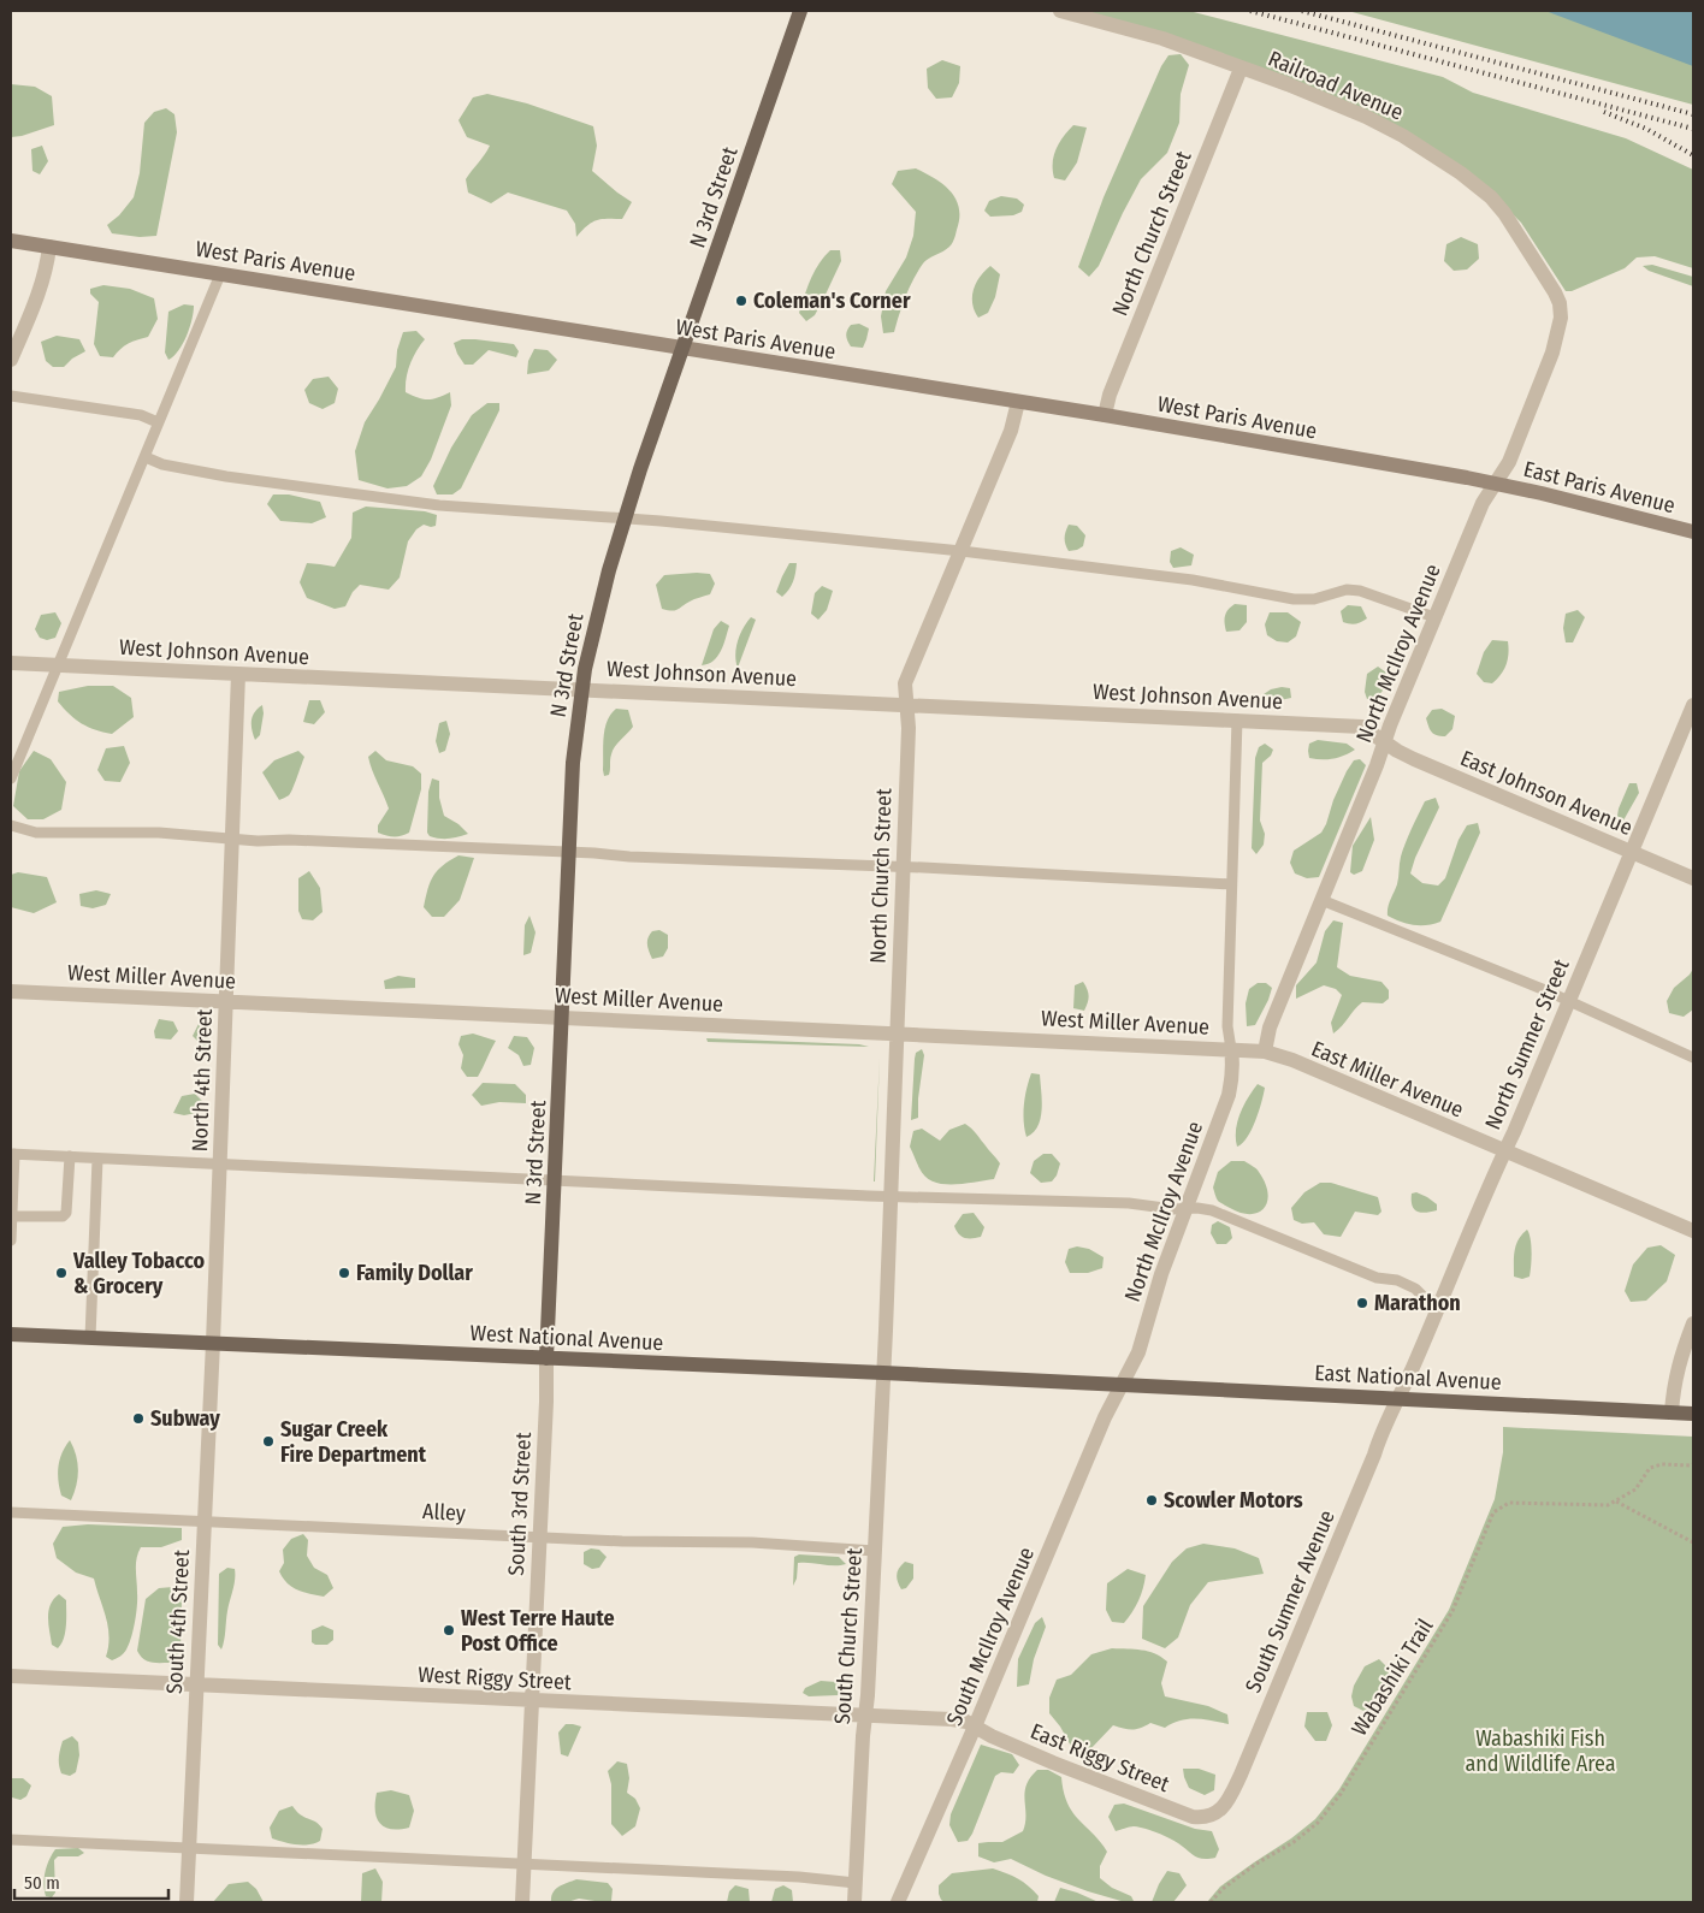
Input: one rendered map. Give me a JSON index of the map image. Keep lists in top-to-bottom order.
{
  "streets": {
    "main road": ["N 3rd Street", "West National Avenue", "East National Avenue"],
    "street": [
      "Railroad Avenue",
      "North Church Street",
      "West Paris Avenue",
      "East Paris Avenue",
      "West Johnson Avenue",
      "North McIlroy Avenue",
      "East Johnson Avenue",
      "West Miller Avenue",
      "North Sumner Street",
      "East Miller Avenue",
      "North 4th Street",
      "South 3rd Street",
      "South Sumner Avenue",
      "South 4th Street",
      "South Church Street",
      "South McIlroy Avenue",
      "West Riggy Street",
      "East Riggy Street"
    ],
    "lane": ["Alley"],
    "path": ["Wabashiki Trail"]
  },
  "crossings": [
    ["Railroad Avenue", "North Church Street"],
    ["Railroad Avenue", "North McIlroy Avenue"],
    ["N 3rd Street", "West Paris Avenue"],
    ["N 3rd Street", "West Johnson Avenue"],
    ["N 3rd Street", "West Miller Avenue"],
    ["N 3rd Street", "West National Avenue"],
    ["N 3rd Street", "South 3rd Street"],
    ["North Church Street", "West Paris Avenue"],
    ["North Church Street", "West Johnson Avenue"],
    ["North Church Street", "West Miller Avenue"],
    ["North Church Street", "West National Avenue"],
    ["North Church Street", "South Church Street"],
    ["West Paris Avenue", "East Paris Avenue"],
    ["West Paris Avenue", "North McIlroy Avenue"],
    ["East Paris Avenue", "North McIlroy Avenue"],
    ["West Johnson Avenue", "North McIlroy Avenue"],
    ["West Johnson Avenue", "East Johnson Avenue"],
    ["West Johnson Avenue", "North 4th Street"],
    ["North McIlroy Avenue", "East Johnson Avenue"],
    ["North McIlroy Avenue", "West Miller Avenue"],
    ["North McIlroy Avenue", "East Miller Avenue"],
    ["North McIlroy Avenue", "West National Avenue"],
    ["North McIlroy Avenue", "East National Avenue"],
    ["North McIlroy Avenue", "South McIlroy Avenue"],
    ["East Johnson Avenue", "North Sumner Street"],
    ["West Miller Avenue", "East Miller Avenue"],
    ["West Miller Avenue", "North 4th Street"],
    ["North Sumner Street", "East Miller Avenue"],
    ["North Sumner Street", "East National Avenue"],
    ["North Sumner Street", "South Sumner Avenue"],
    ["North 4th Street", "West National Avenue"],
    ["North 4th Street", "South 4th Street"],
    ["West National Avenue", "East National Avenue"],
    ["West National Avenue", "South 3rd Street"],
    ["West National Avenue", "South 4th Street"],
    ["West National Avenue", "South Church Street"],
    ["West National Avenue", "South McIlroy Avenue"],
    ["East National Avenue", "South Sumner Avenue"],
    ["East National Avenue", "South McIlroy Avenue"],
    ["South 3rd Street", "Alley"],
    ["South 3rd Street", "West Riggy Street"],
    ["Alley", "South 4th Street"],
    ["Alley", "South Church Street"],
    ["South Sumner Avenue", "East Riggy Street"],
    ["South 4th Street", "West Riggy Street"],
    ["South Church Street", "West Riggy Street"],
    ["South McIlroy Avenue", "West Riggy Street"],
    ["South McIlroy Avenue", "East Riggy Street"],
    ["West Riggy Street", "East Riggy Street"]
  ],
  "parks": ["Wabashiki Fish and Wildlife Area"],
  "places": [
    "Coleman's Corner",
    "Valley Tobacco & Grocery",
    "Family Dollar",
    "Marathon",
    "Subway",
    "Sugar Creek Fire Department",
    "Scowler Motors",
    "West Terre Haute Post Office"
  ],
  "scale_bar": "50 m"
}
